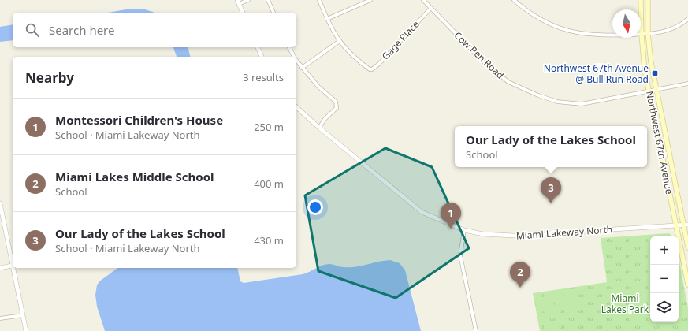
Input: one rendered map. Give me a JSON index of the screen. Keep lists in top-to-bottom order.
{
  "streets": {
    "main road": ["Northwest 67th Avenue"],
    "street": ["Gage Place", "Cow Pen Road", "Miami Lakeway North"]
  },
  "crossings": [
    ["Gage Place", "Cow Pen Road"],
    ["Cow Pen Road", "Northwest 67th Avenue"],
    ["Northwest 67th Avenue", "Miami Lakeway North"]
  ],
  "parks": ["Miami Lakes Park"],
  "places": {
    "transit": ["Northwest 67th Avenue @ Bull Run Road"]
  },
  "north": "bottom",
  "page": {
    "search": "Search here",
    "heading": ["Nearby", "3 results"],
    "list": [
      {
        "mark": "1",
        "name": "Montessori Children's House",
        "note": "School · Miami Lakeway North",
        "value": "250 m"
      },
      {
        "mark": "2",
        "name": "Miami Lakes Middle School",
        "note": "School",
        "value": "400 m"
      },
      {
        "mark": "3",
        "name": "Our Lady of the Lakes School",
        "note": "School · Miami Lakeway North",
        "value": "430 m"
      }
    ],
    "popup": ["Our Lady of the Lakes School", "School"],
    "pins": ["3", "1", "2"],
    "map_buttons": ["+", "−"]
  }
}
